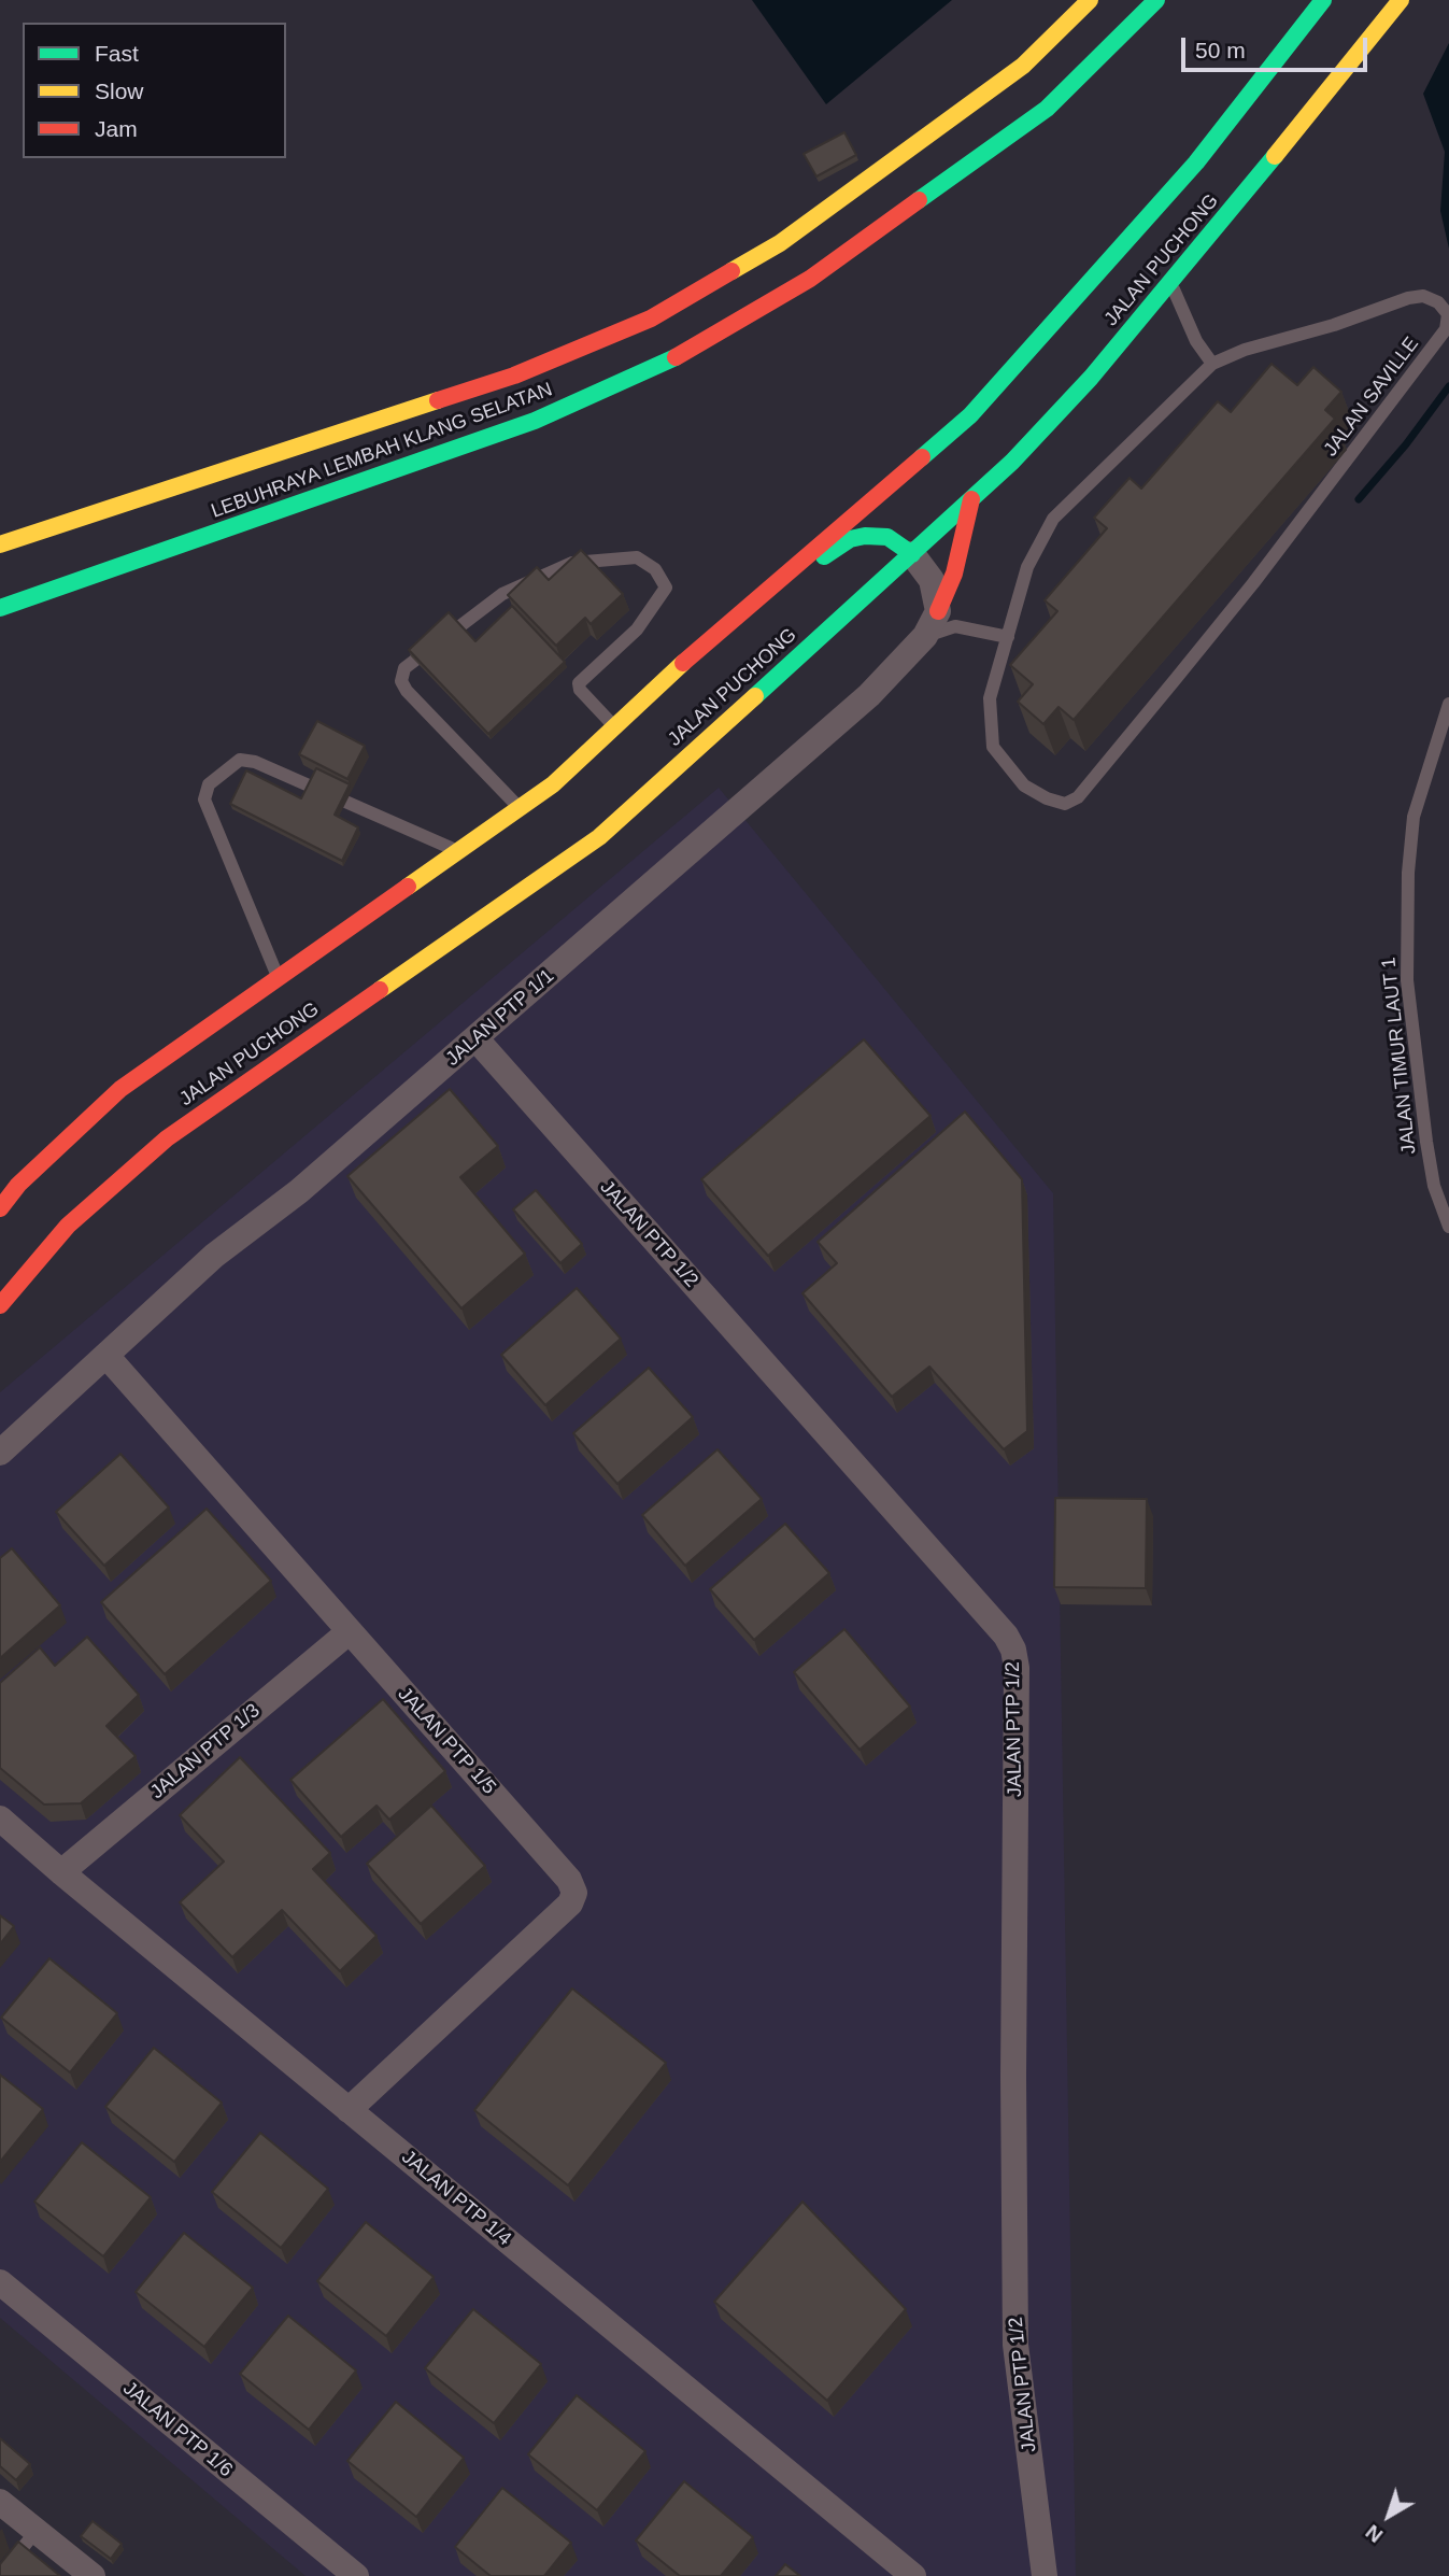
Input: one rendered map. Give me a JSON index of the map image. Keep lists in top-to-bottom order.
{
  "streets": {
    "main road": ["JALAN PUCHONG", "LEBUHRAYA LEMBAH KLANG SELATAN"],
    "street": [
      "JALAN PTP 1/1",
      "JALAN PTP 1/2",
      "JALAN PTP 1/5",
      "JALAN PTP 1/3",
      "JALAN PTP 1/4",
      "JALAN PTP 1/6"
    ],
    "lane": ["JALAN SAVILLE", "JALAN TIMUR LAUT 1"]
  },
  "crossings": [
    ["JALAN PTP 1/1", "JALAN PTP 1/2"],
    ["JALAN PTP 1/1", "JALAN PTP 1/5"],
    ["JALAN PTP 1/5", "JALAN PTP 1/3"],
    ["JALAN PTP 1/5", "JALAN PTP 1/4"],
    ["JALAN PTP 1/3", "JALAN PTP 1/4"]
  ],
  "legend": ["Fast", "Slow", "Jam"],
  "scale_bar": "50 m",
  "north": "bottom left"
}
